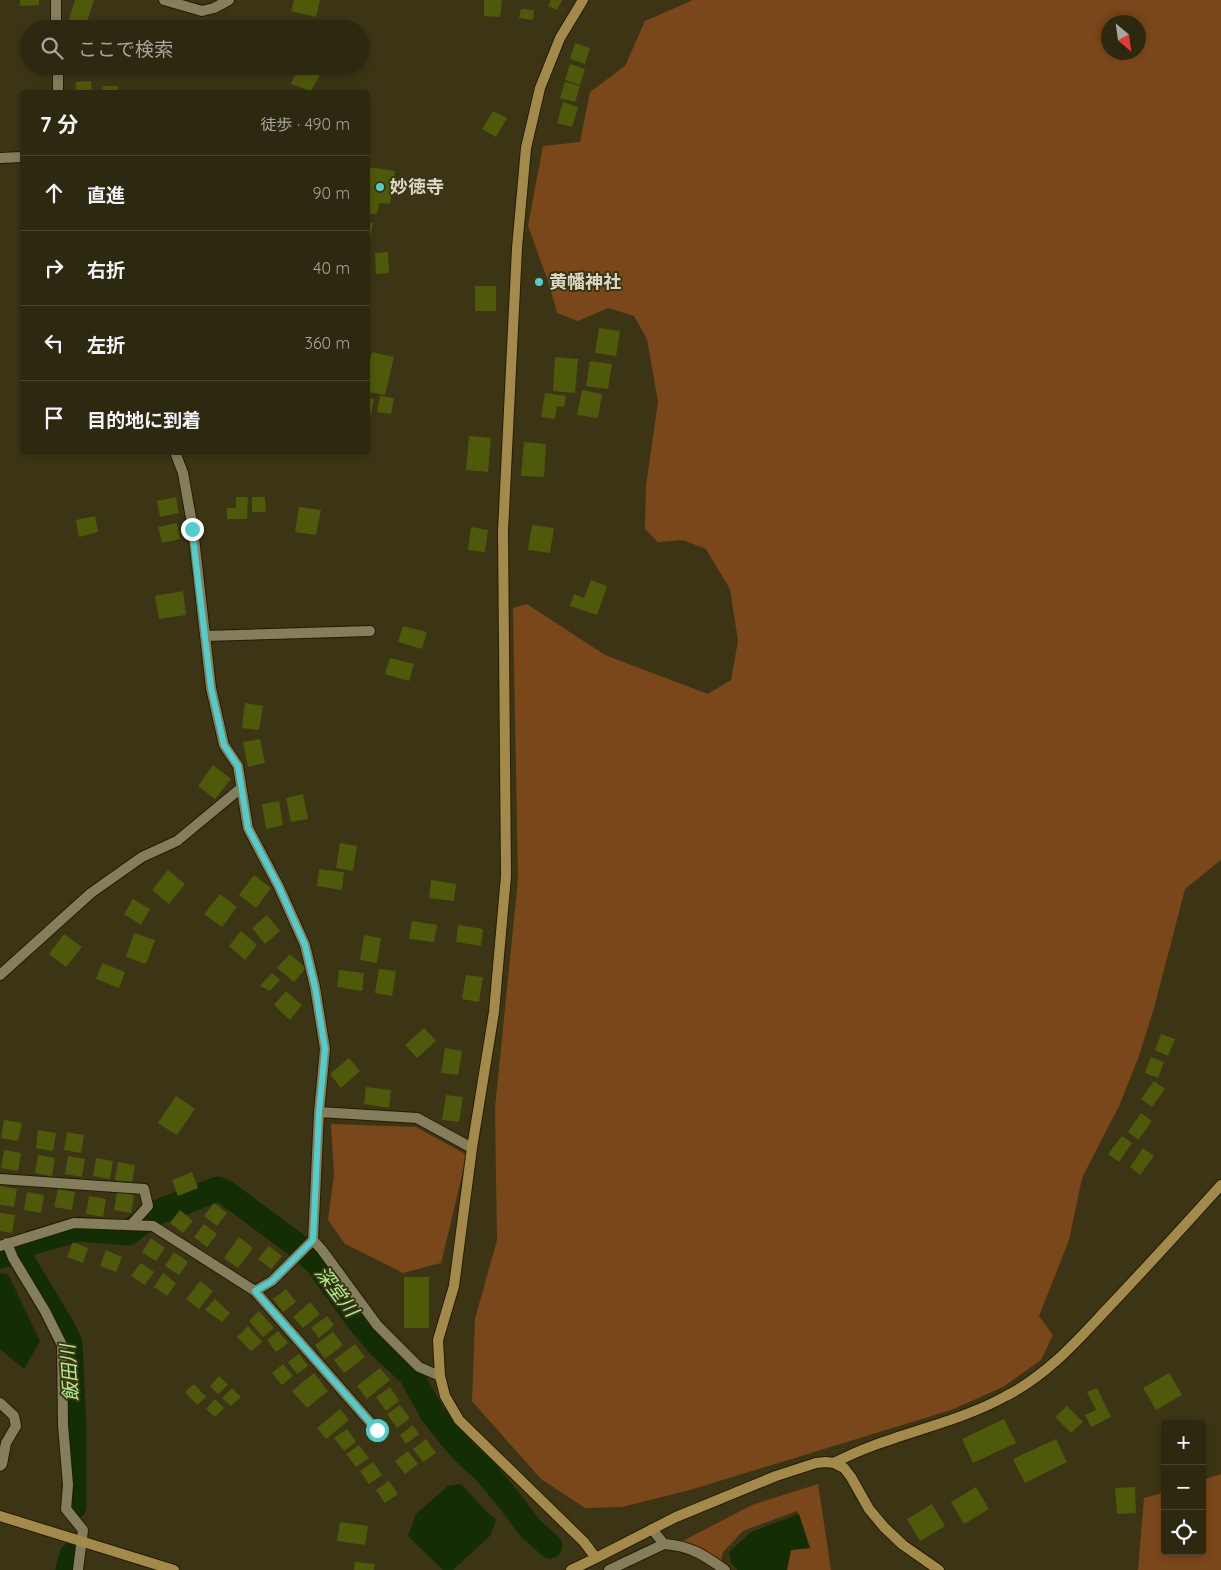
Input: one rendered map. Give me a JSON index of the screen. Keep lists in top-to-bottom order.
{
  "water": ["深堂川", "飯田川"],
  "places": ["妙徳寺", "黄幡神社"],
  "north": "bottom right",
  "page": {
    "search": "ここで検索",
    "heading": ["7 分", "徒歩 · 490 m"],
    "list": [
      ["直進", "90 m"],
      ["右折", "40 m"],
      ["左折", "360 m"],
      "目的地に到着"
    ],
    "map_buttons": ["+", "−"]
  }
}
